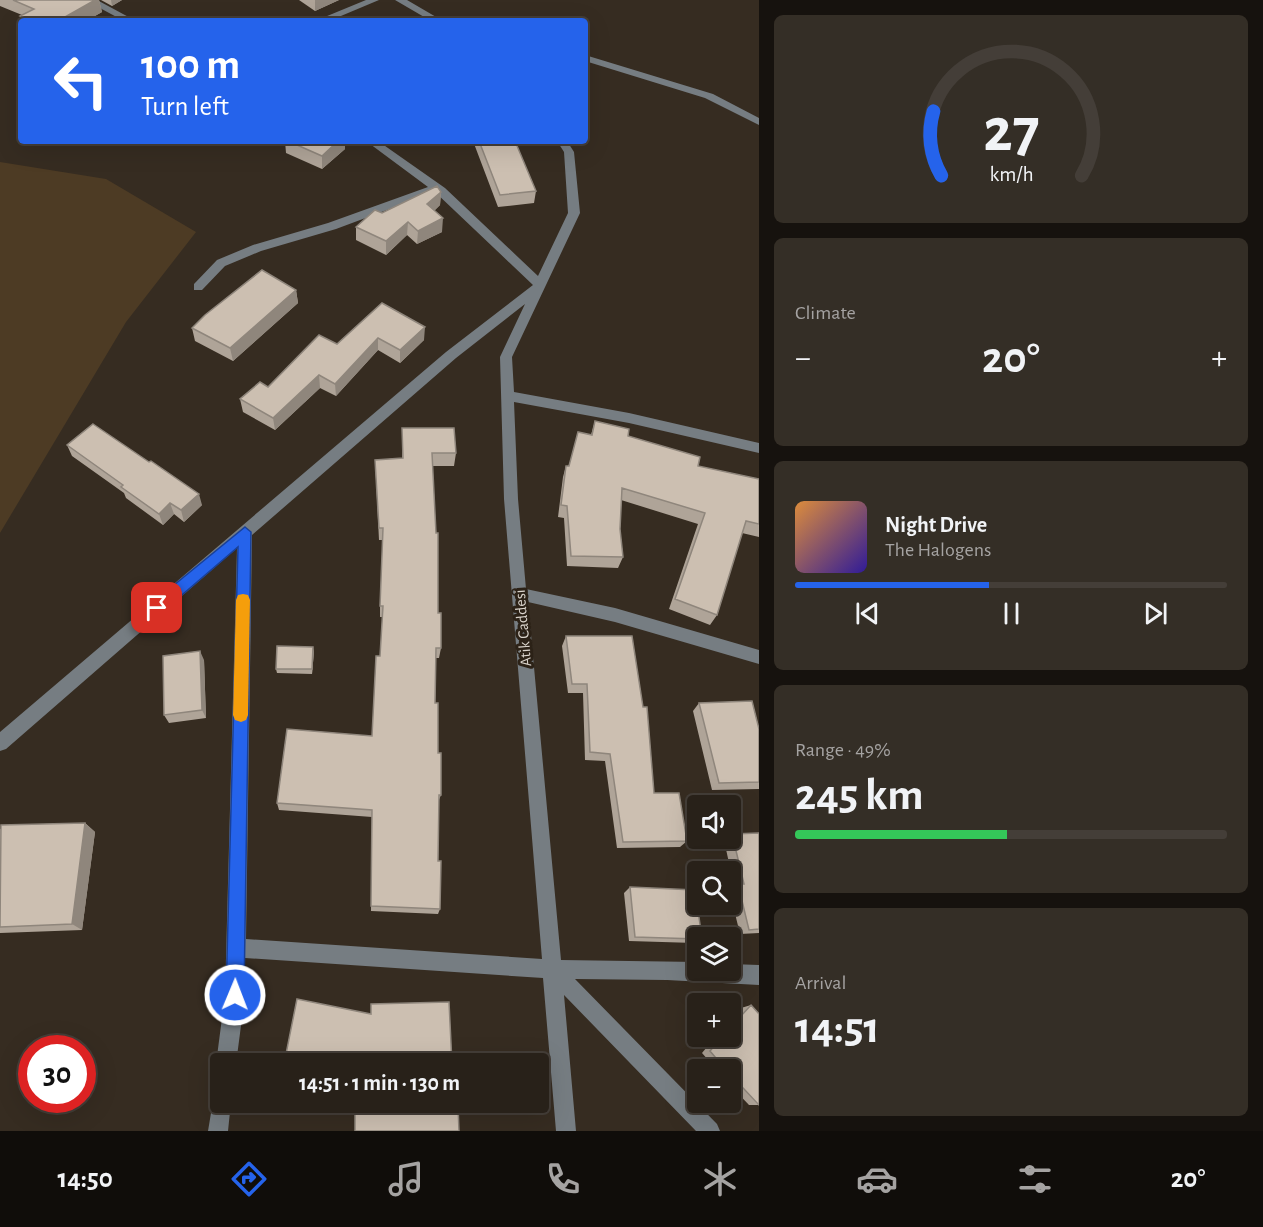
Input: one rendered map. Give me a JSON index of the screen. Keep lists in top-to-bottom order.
{
  "streets": {
    "street": ["Atik Caddesi"]
  },
  "page": {
    "turn": ["100 m", "Turn left"],
    "tile": [
      "Climate",
      ["Range · 49%", "245 km"],
      ["Arrival", "14:51"]
    ],
    "heat": ["−", "20°", "+"],
    "song": ["Night Drive", "The Halogens"],
    "map_buttons": ["+", "−"],
    "limit": "30",
    "trip": "14:51 · 1 min · 130 m",
    "tabs": ["14:50", "20°"],
    "gauge": ["27", "km/h"]
  }
}
